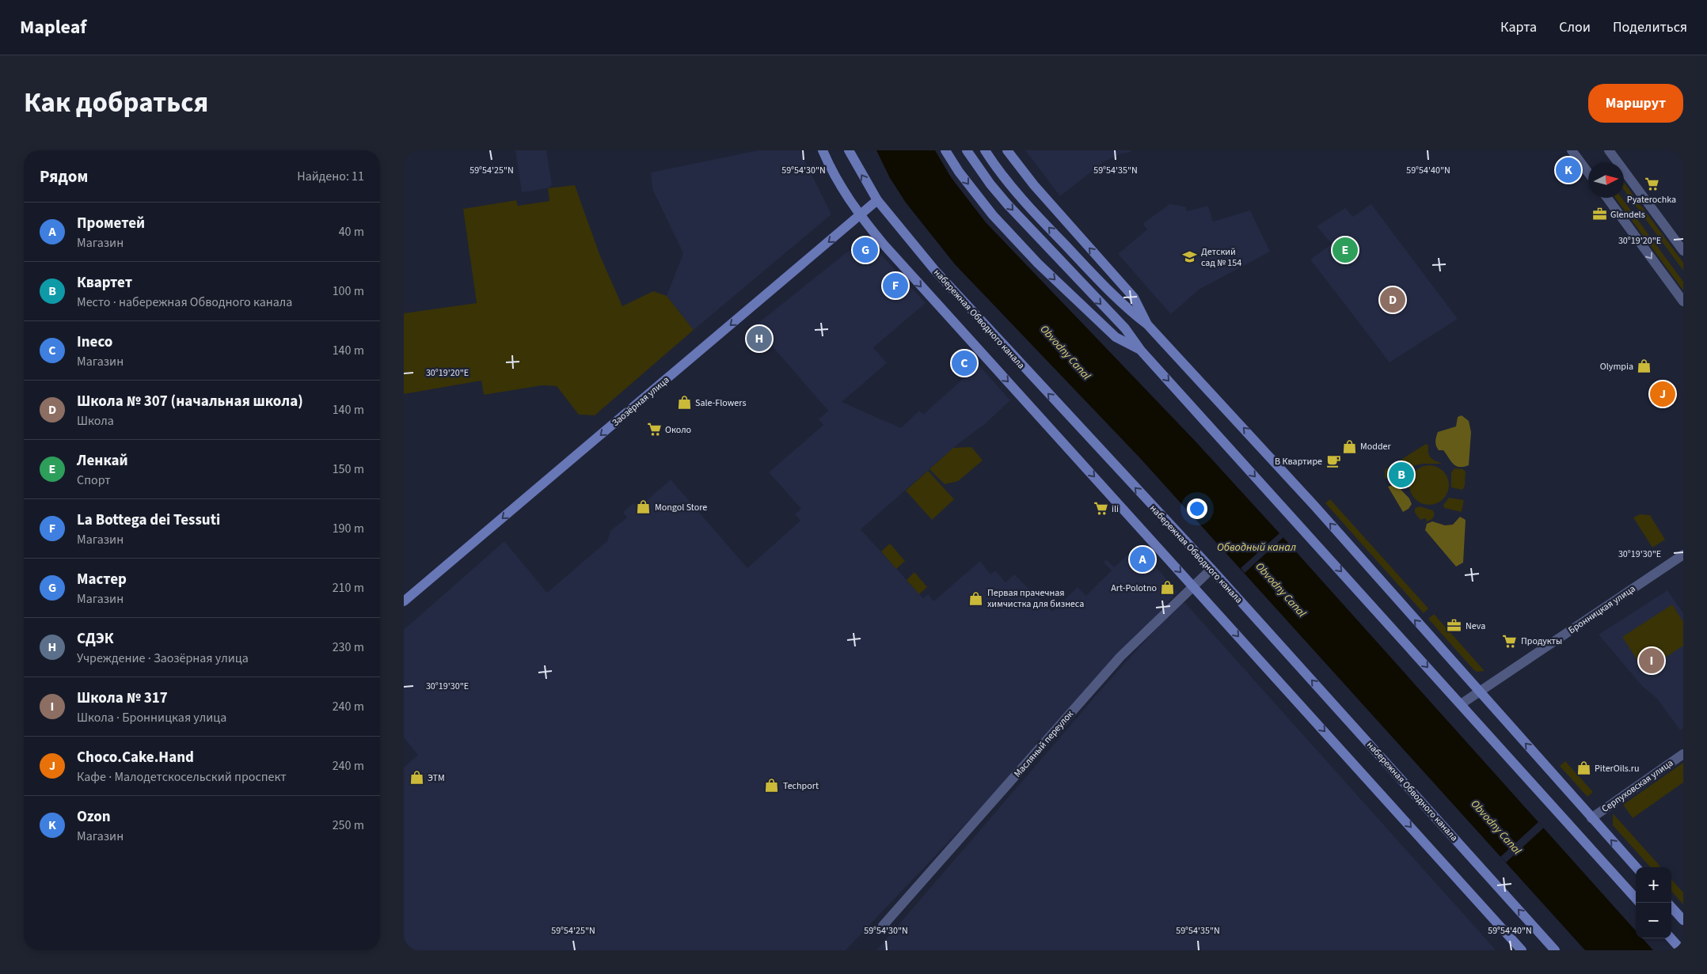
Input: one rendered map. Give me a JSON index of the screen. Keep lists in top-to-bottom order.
{
  "streets": {
    "main road": ["набережная Обводного канала", "Заозёрная улица"],
    "street": ["Бронницкая улица", "Масляный переулок", "Серпуховская улица"]
  },
  "crossings": [
    ["набережная Обводного канала", "Заозёрная улица"],
    ["набережная Обводного канала", "Масляный переулок"]
  ],
  "one_way": ["Заозёрная улица"],
  "water": ["Obvodny Canal", "Обводный канал"],
  "places": {
    "supermarket": [
      "Pyaterochka",
      "Около",
      "ili",
      "Продукты"
    ],
    "office": ["Glendels", "Neva"],
    "school or university": ["Детский сад № 154"],
    "shop": [
      "Olympia",
      "Sale-Flowers",
      "Modder",
      "Mongol Store",
      "Art-Polotno",
      "Первая прачечная химчистка для бизнеса",
      "PiterOils.ru",
      "ЭТМ",
      "Techport"
    ],
    "cafe": ["В Квартире"]
  },
  "north": "right",
  "page": {
    "header": "Mapleaf",
    "nav": ["Карта", "Слои", "Поделиться"],
    "title": "Как добраться",
    "buttons": "Маршрут",
    "heading": ["Рядом", "Найдено: 11"],
    "pins": [
      "K",
      "E",
      "G",
      "F",
      "D",
      "H",
      "C",
      "J",
      "B",
      "A",
      "I"
    ],
    "list": [
      {
        "mark": "A",
        "name": "Прометей",
        "note": "Магазин",
        "value": "40 m"
      },
      {
        "mark": "B",
        "name": "Квартет",
        "note": "Место · набережная Обводного канала",
        "value": "100 m"
      },
      {
        "mark": "C",
        "name": "Ineco",
        "note": "Магазин",
        "value": "140 m"
      },
      {
        "mark": "D",
        "name": "Школа № 307 (начальная школа)",
        "note": "Школа",
        "value": "140 m"
      },
      {
        "mark": "E",
        "name": "Ленкай",
        "note": "Спорт",
        "value": "150 m"
      },
      {
        "mark": "F",
        "name": "La Bottega dei Tessuti",
        "note": "Магазин",
        "value": "190 m"
      },
      {
        "mark": "G",
        "name": "Мастер",
        "note": "Магазин",
        "value": "210 m"
      },
      {
        "mark": "H",
        "name": "СДЭК",
        "note": "Учреждение · Заозёрная улица",
        "value": "230 m"
      },
      {
        "mark": "I",
        "name": "Школа № 317",
        "note": "Школа · Бронницкая улица",
        "value": "240 m"
      },
      {
        "mark": "J",
        "name": "Choco.Cake.Hand",
        "note": "Кафе · Малодетскосельский проспект",
        "value": "240 m"
      },
      {
        "mark": "K",
        "name": "Ozon",
        "note": "Магазин",
        "value": "250 m"
      }
    ],
    "map_buttons": ["+", "−"]
  },
  "coordinates": [
    "59°54'25\"N",
    "59°54'30\"N",
    "59°54'35\"N",
    "59°54'40\"N",
    "30°19'20\"E",
    "30°19'30\"E"
  ]
}
